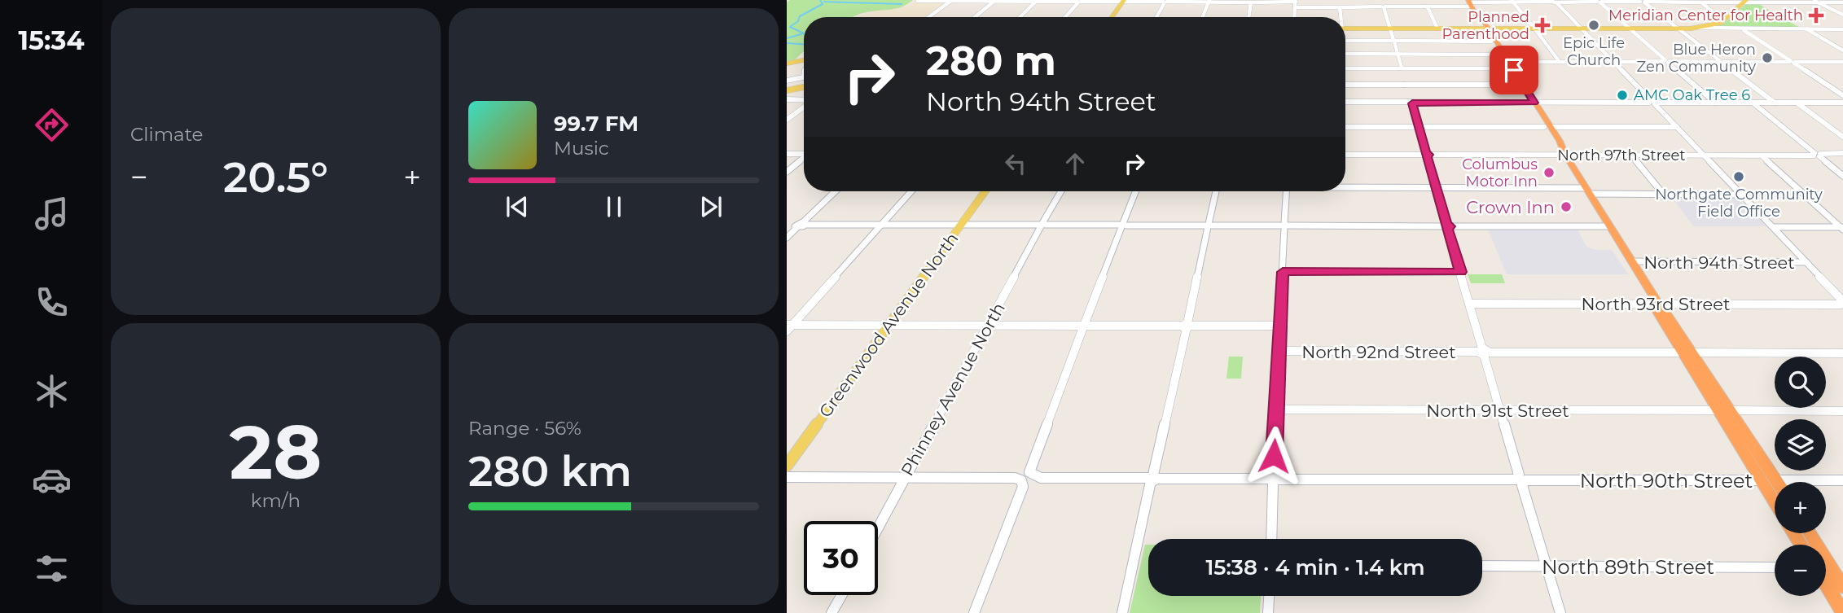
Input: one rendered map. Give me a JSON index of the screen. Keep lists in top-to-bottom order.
{
  "streets": {
    "main road": ["Greenwood Avenue North"],
    "street": [
      "North 97th Street",
      "North 94th Street",
      "North 93rd Street",
      "North 92nd Street",
      "Phinney Avenue North",
      "North 91st Street",
      "North 90th Street",
      "North 89th Street"
    ]
  },
  "places": {
    "health": ["Meridian Center for Health", "Planned Parenthood"],
    "other": [
      "Epic Life Church",
      "Blue Heron Zen Community",
      "AMC Oak Tree 6",
      "Columbus Motor Inn",
      "Northgate Community Field Office",
      "Crown Inn"
    ]
  },
  "page": {
    "tabs": "15:34",
    "tile": [
      "Climate",
      ["28", "km/h"],
      ["Range · 56%", "280 km"]
    ],
    "turn": ["280 m", "North 94th Street"],
    "song": ["99.7 FM", "Music"],
    "heat": ["−", "20.5°", "+"],
    "map_buttons": ["+", "−"],
    "limit": "30",
    "trip": "15:38 · 4 min · 1.4 km"
  }
}
